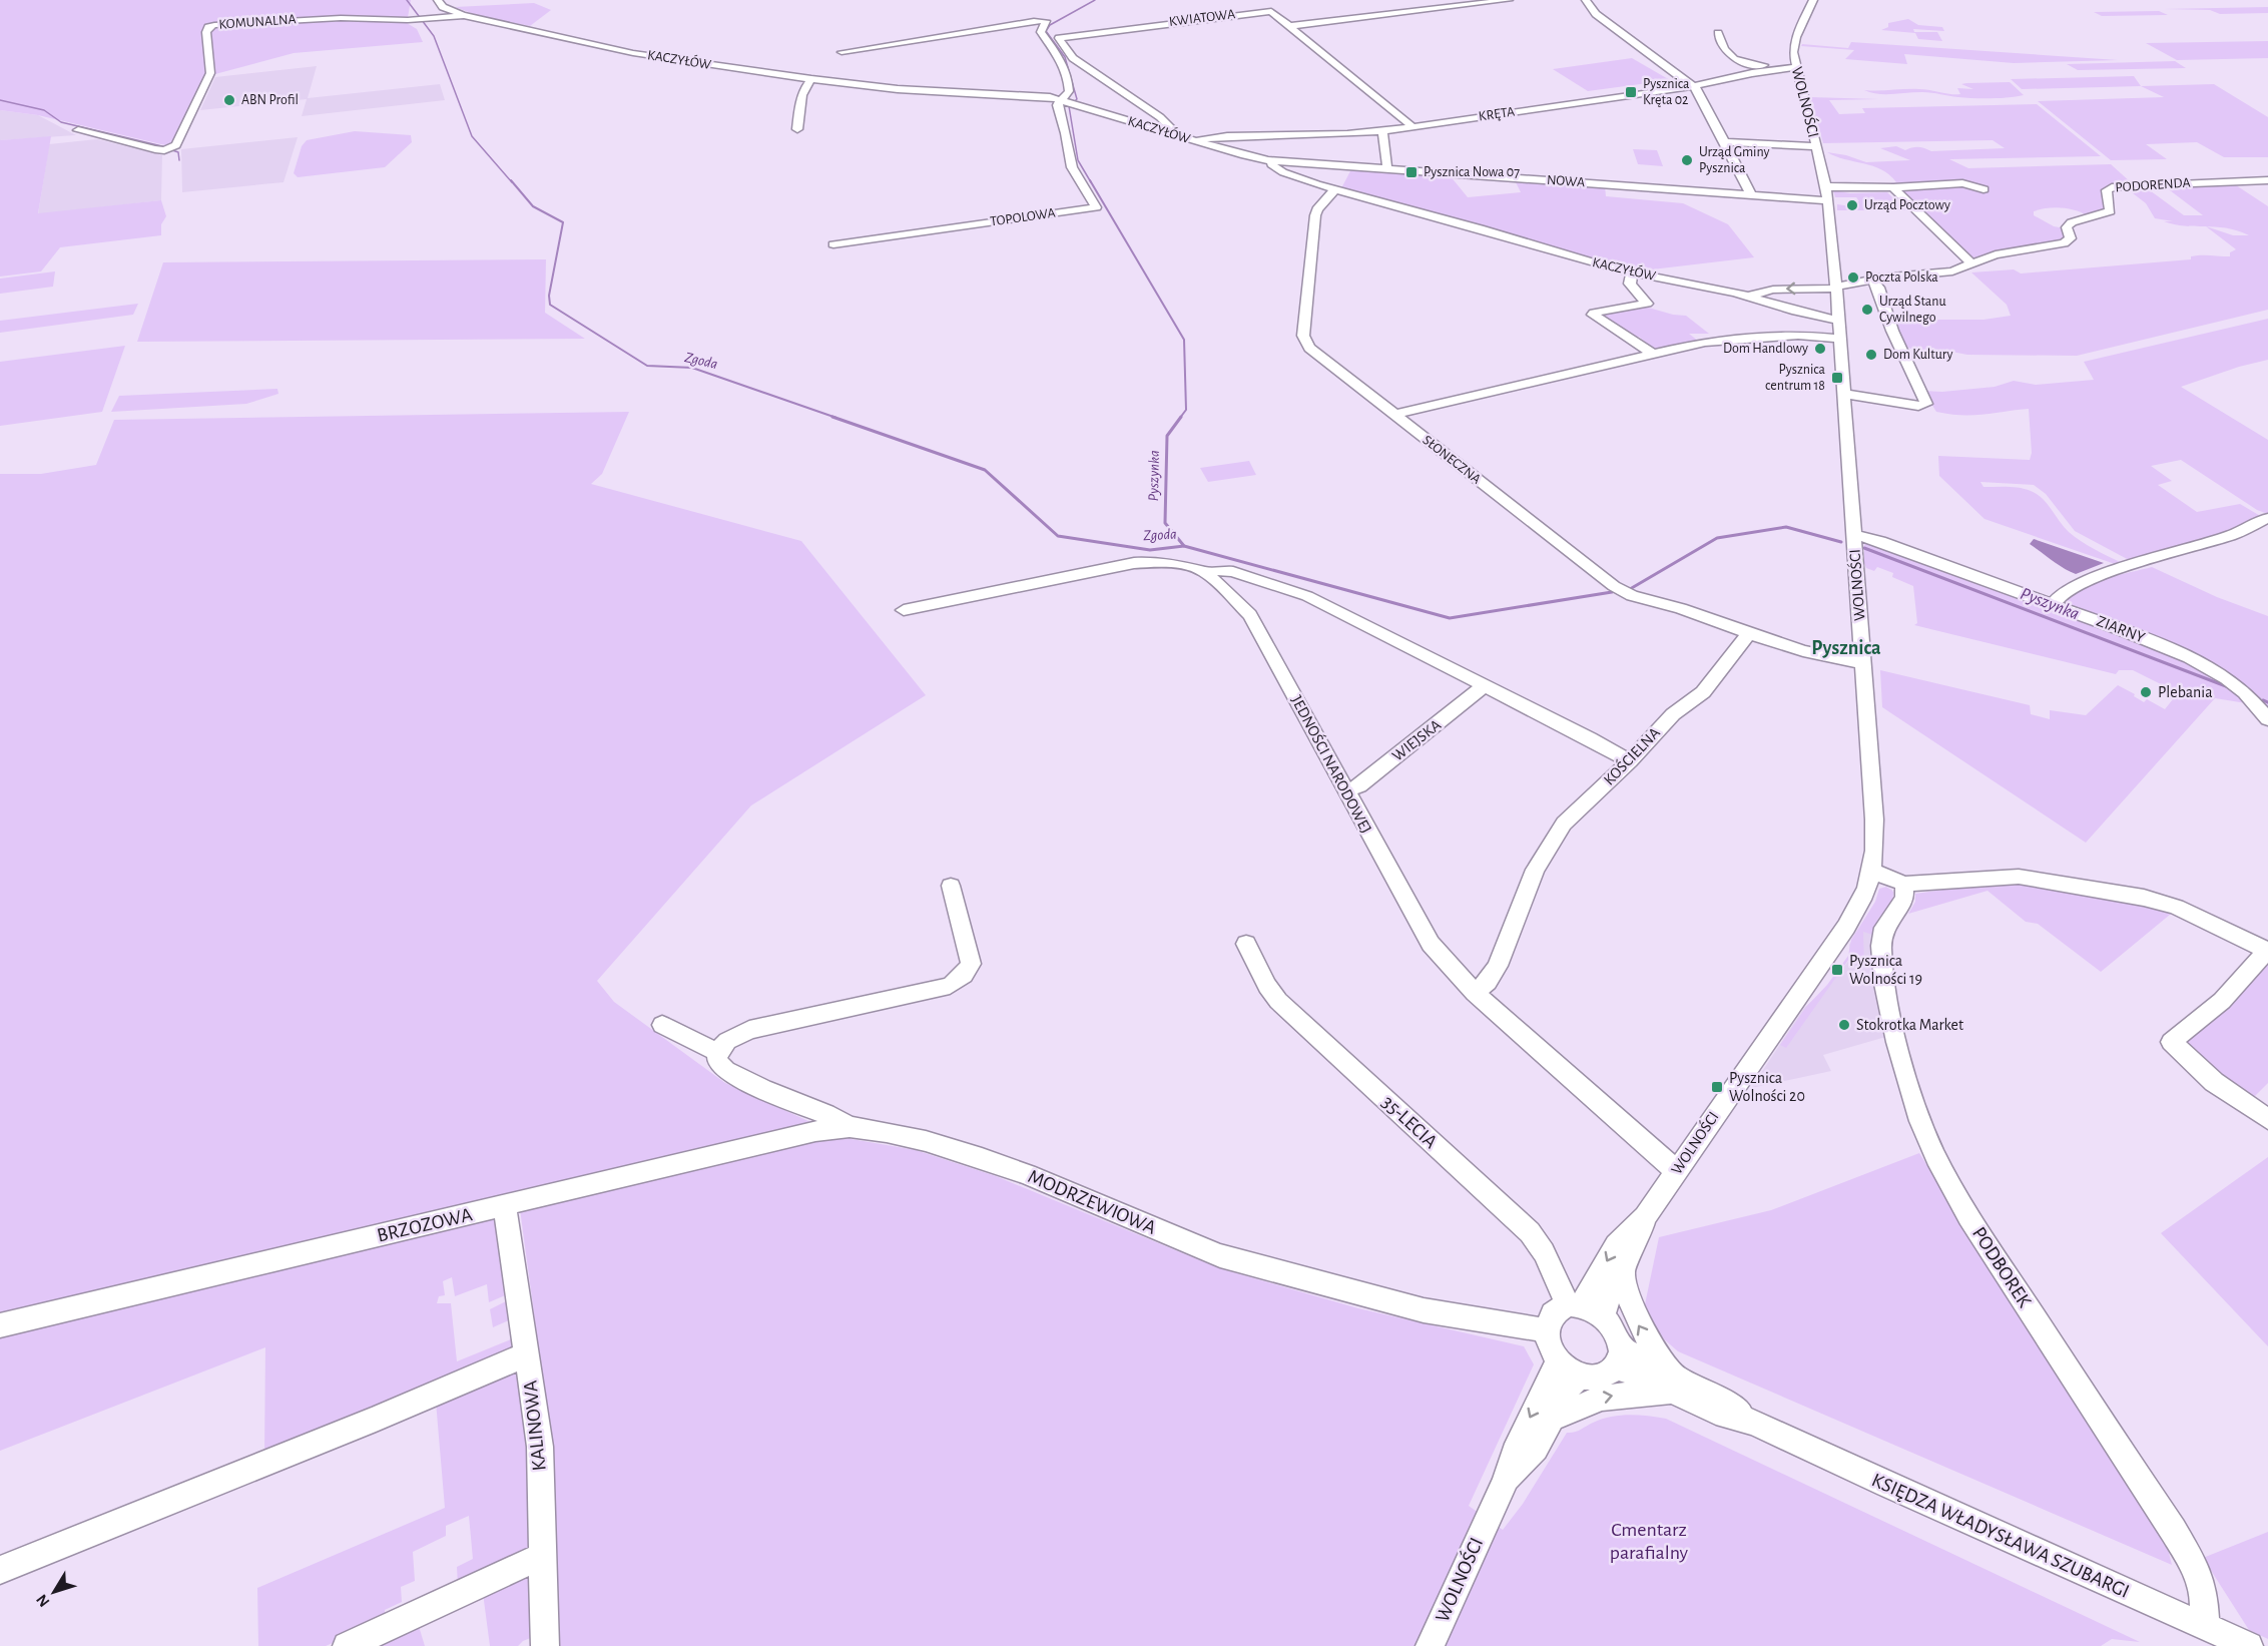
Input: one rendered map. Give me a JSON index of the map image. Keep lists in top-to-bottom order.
{
  "streets": {
    "street": [
      "KWIATOWA",
      "KOMUNALNA",
      "KACZYŁÓW",
      "WOLNOŚCI",
      "KRĘTA",
      "NOWA",
      "PODORENDA",
      "TOPOLOWA",
      "SŁONECZNA",
      "ZIARNY",
      "WIEJSKA",
      "KOŚCIELNA",
      "JEDNOŚCI NARODOWEJ",
      "35-LECIA",
      "MODRZEWIOWA",
      "BRZOZOWA",
      "PODBOREK",
      "KALINOWA",
      "KSIĘDZA WŁADYSŁAWA SZUBARGI"
    ]
  },
  "crossings": [
    ["KWIATOWA", "KACZYŁÓW"],
    ["KWIATOWA", "KRĘTA"],
    ["KOMUNALNA", "KACZYŁÓW"],
    ["KACZYŁÓW", "WOLNOŚCI"],
    ["KACZYŁÓW", "KRĘTA"],
    ["KACZYŁÓW", "NOWA"],
    ["KACZYŁÓW", "PODORENDA"],
    ["KACZYŁÓW", "TOPOLOWA"],
    ["KACZYŁÓW", "SŁONECZNA"],
    ["WOLNOŚCI", "KRĘTA"],
    ["WOLNOŚCI", "NOWA"],
    ["WOLNOŚCI", "PODORENDA"],
    ["WOLNOŚCI", "ZIARNY"],
    ["WOLNOŚCI", "JEDNOŚCI NARODOWEJ"],
    ["WOLNOŚCI", "35-LECIA"],
    ["WOLNOŚCI", "MODRZEWIOWA"],
    ["WOLNOŚCI", "KSIĘDZA WŁADYSŁAWA SZUBARGI"],
    ["SŁONECZNA", "KOŚCIELNA"],
    ["WIEJSKA", "JEDNOŚCI NARODOWEJ"],
    ["KOŚCIELNA", "JEDNOŚCI NARODOWEJ"],
    ["35-LECIA", "MODRZEWIOWA"],
    ["35-LECIA", "KSIĘDZA WŁADYSŁAWA SZUBARGI"],
    ["MODRZEWIOWA", "BRZOZOWA"],
    ["MODRZEWIOWA", "KSIĘDZA WŁADYSŁAWA SZUBARGI"],
    ["BRZOZOWA", "KALINOWA"],
    ["PODBOREK", "KSIĘDZA WŁADYSŁAWA SZUBARGI"]
  ],
  "districts": ["Pysznica"],
  "water": ["Zgoda", "Pyszynka"],
  "parks": ["Cmentarz parafialny"],
  "places": {
    "transit": [
      "Pysznica Kręta 02",
      "Pysznica Nowa 07",
      "Pysznica centrum 18",
      "Pysznica Wolności 19",
      "Pysznica Wolności 20"
    ],
    "other": [
      "ABN Profil",
      "Urząd Gminy Pysznica",
      "Urząd Pocztowy",
      "Poczta Polska",
      "Urząd Stanu Cywilnego",
      "Dom Handlowy",
      "Dom Kultury",
      "Plebania",
      "Stokrotka Market"
    ]
  },
  "north": "bottom left"
}
